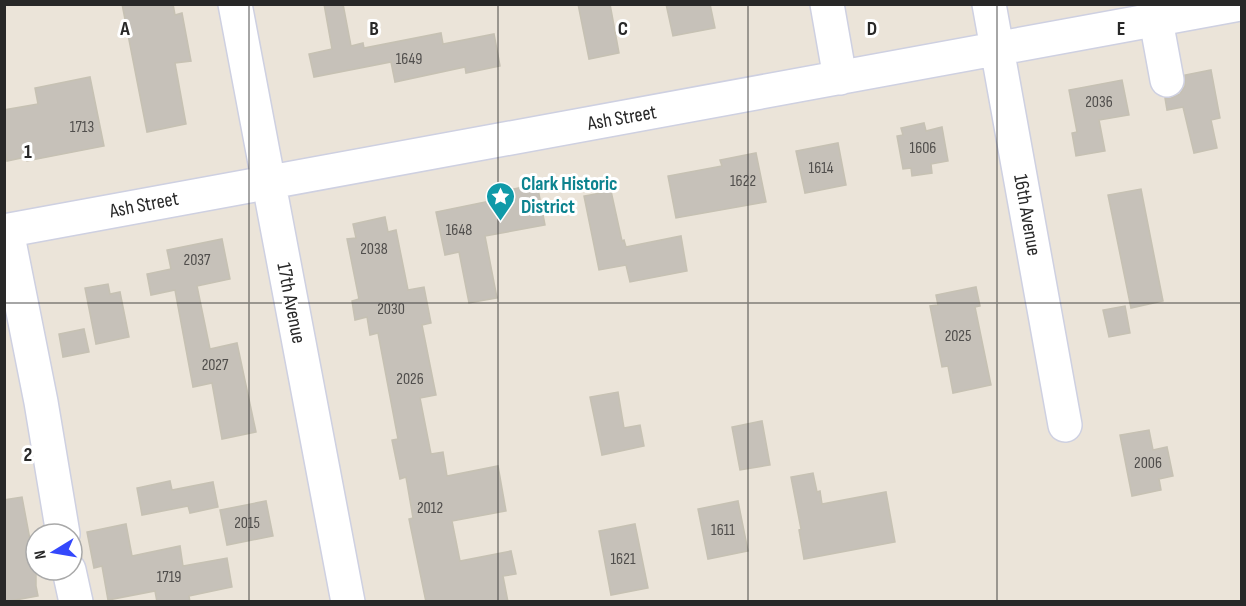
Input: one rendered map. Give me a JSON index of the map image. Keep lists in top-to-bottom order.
{
  "streets": {
    "street": ["Ash Street", "16th Avenue", "17th Avenue"]
  },
  "crossings": [
    ["Ash Street", "16th Avenue"],
    ["Ash Street", "17th Avenue"]
  ],
  "places": {
    "place": ["Clark Historic District"]
  },
  "house_numbers": [
    "1649",
    "2036",
    "1713",
    "1606",
    "1614",
    "1622",
    "1648",
    "2038",
    "2037",
    "2030",
    "2025",
    "2027",
    "2026",
    "2006",
    "2012",
    "2015",
    "1611",
    "1621",
    "1719"
  ],
  "north": "left",
  "grid": {
    "columns": [
      "A",
      "B",
      "C",
      "D",
      "E"
    ],
    "rows": ["1", "2"]
  }
}
